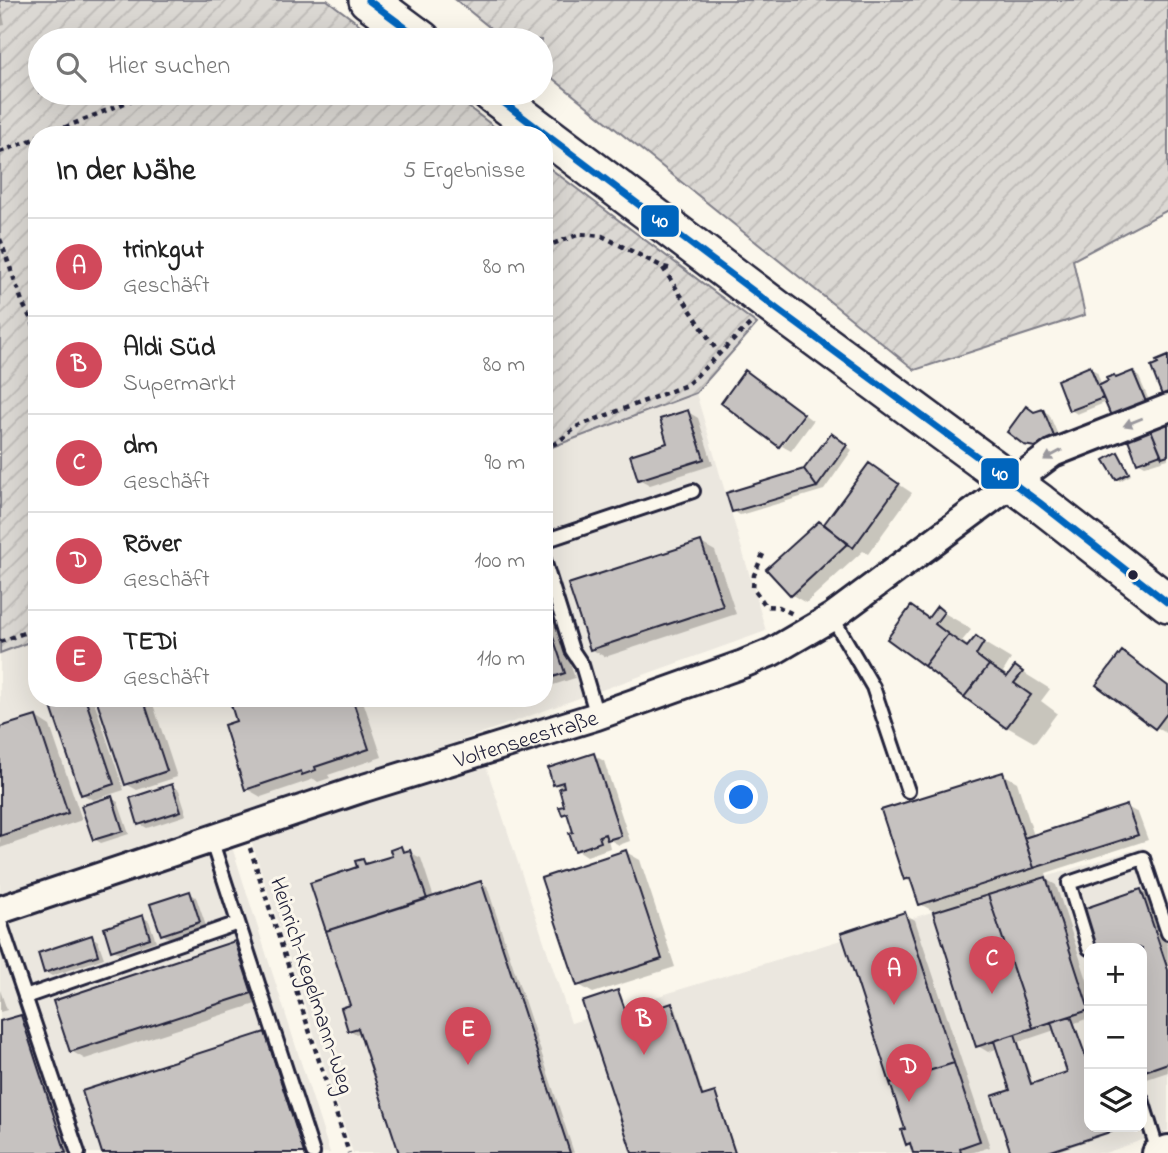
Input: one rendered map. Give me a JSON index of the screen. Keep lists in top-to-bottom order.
{
  "streets": {
    "street": ["Voltenseestraße"],
    "path": ["Heinrich-Kegelmann-Weg"]
  },
  "crossings": [
    ["Voltenseestraße", "Heinrich-Kegelmann-Weg"]
  ],
  "lines": ["transit line 40"],
  "page": {
    "search": "Hier suchen",
    "heading": ["In der Nähe", "5 Ergebnisse"],
    "list": [
      {
        "mark": "A",
        "name": "trinkgut",
        "note": "Geschäft",
        "value": "80 m"
      },
      {
        "mark": "B",
        "name": "Aldi Süd",
        "note": "Supermarkt",
        "value": "80 m"
      },
      {
        "mark": "C",
        "name": "dm",
        "note": "Geschäft",
        "value": "90 m"
      },
      {
        "mark": "D",
        "name": "Röver",
        "note": "Geschäft",
        "value": "100 m"
      },
      {
        "mark": "E",
        "name": "TEDi",
        "note": "Geschäft",
        "value": "110 m"
      }
    ],
    "pins": [
      "C",
      "A",
      "B",
      "E",
      "D"
    ],
    "map_buttons": ["+", "−"]
  }
}
